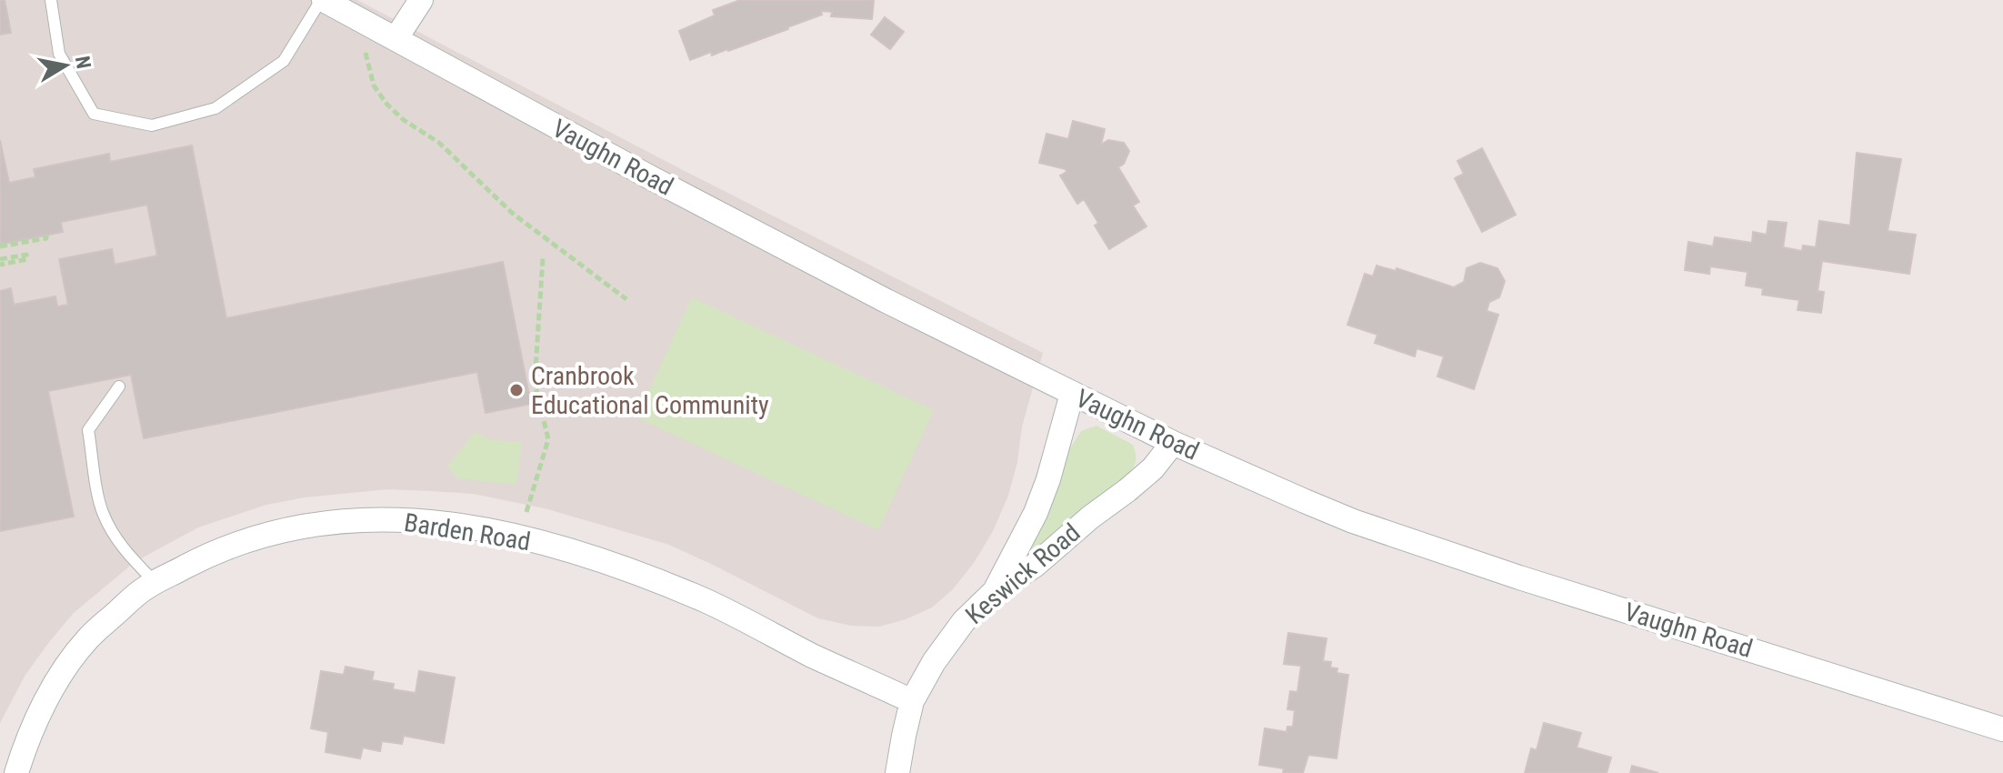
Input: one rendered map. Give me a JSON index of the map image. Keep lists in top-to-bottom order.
{
  "streets": {
    "street": ["Vaughn Road", "Barden Road", "Keswick Road"]
  },
  "crossings": [
    ["Vaughn Road", "Keswick Road"],
    ["Barden Road", "Keswick Road"]
  ],
  "places": ["Cranbrook Educational Community"],
  "north": "right"
}
